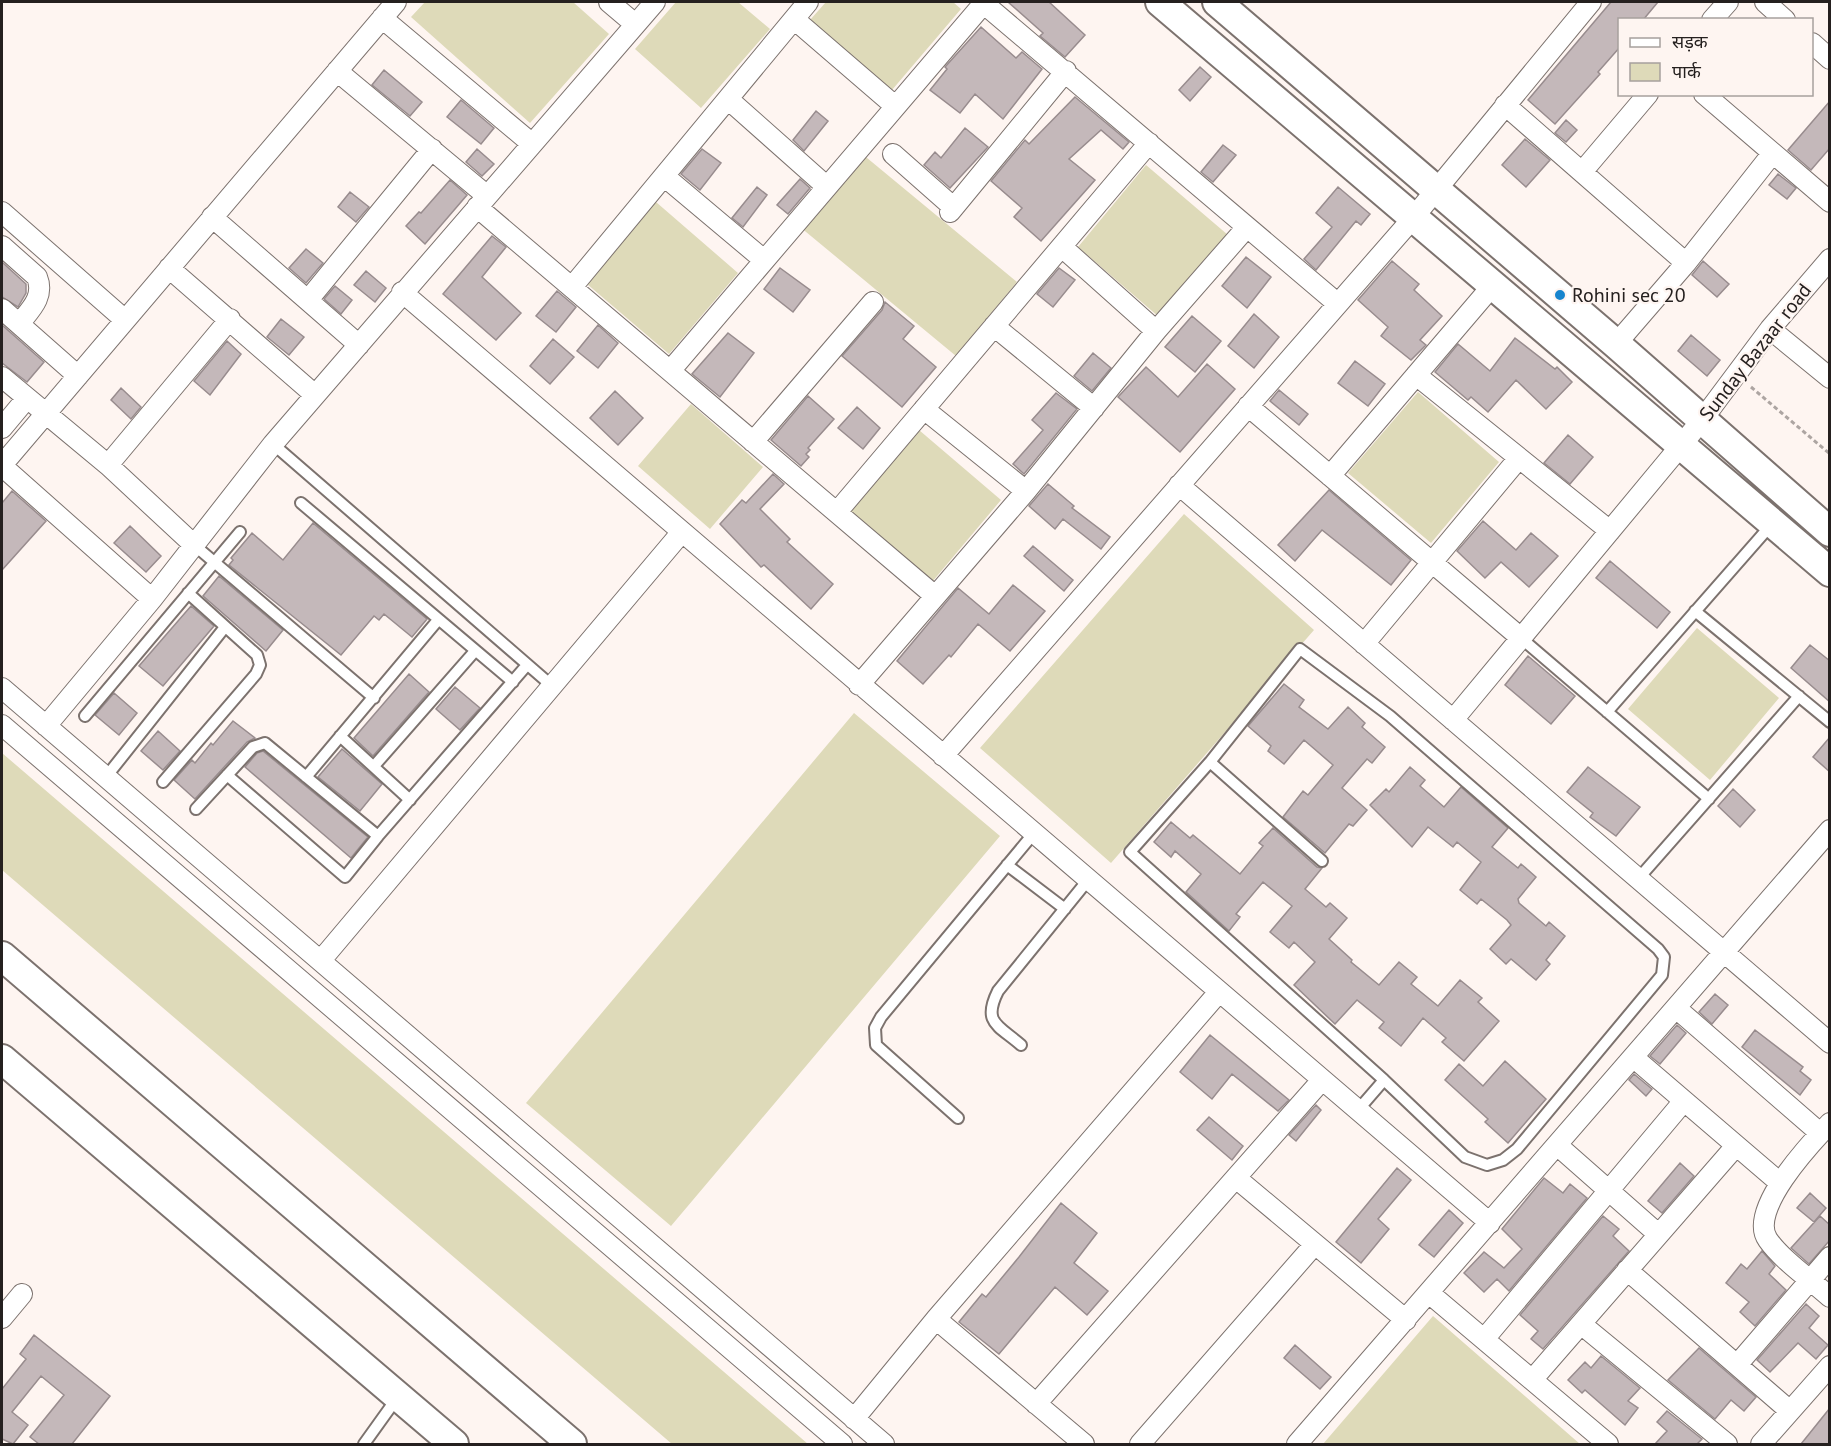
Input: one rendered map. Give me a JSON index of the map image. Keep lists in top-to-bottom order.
{
  "streets": {
    "street": ["Sunday Bazaar road"]
  },
  "places": ["Rohini sec 20"],
  "legend": ["सड़क", "पार्क"]
}
